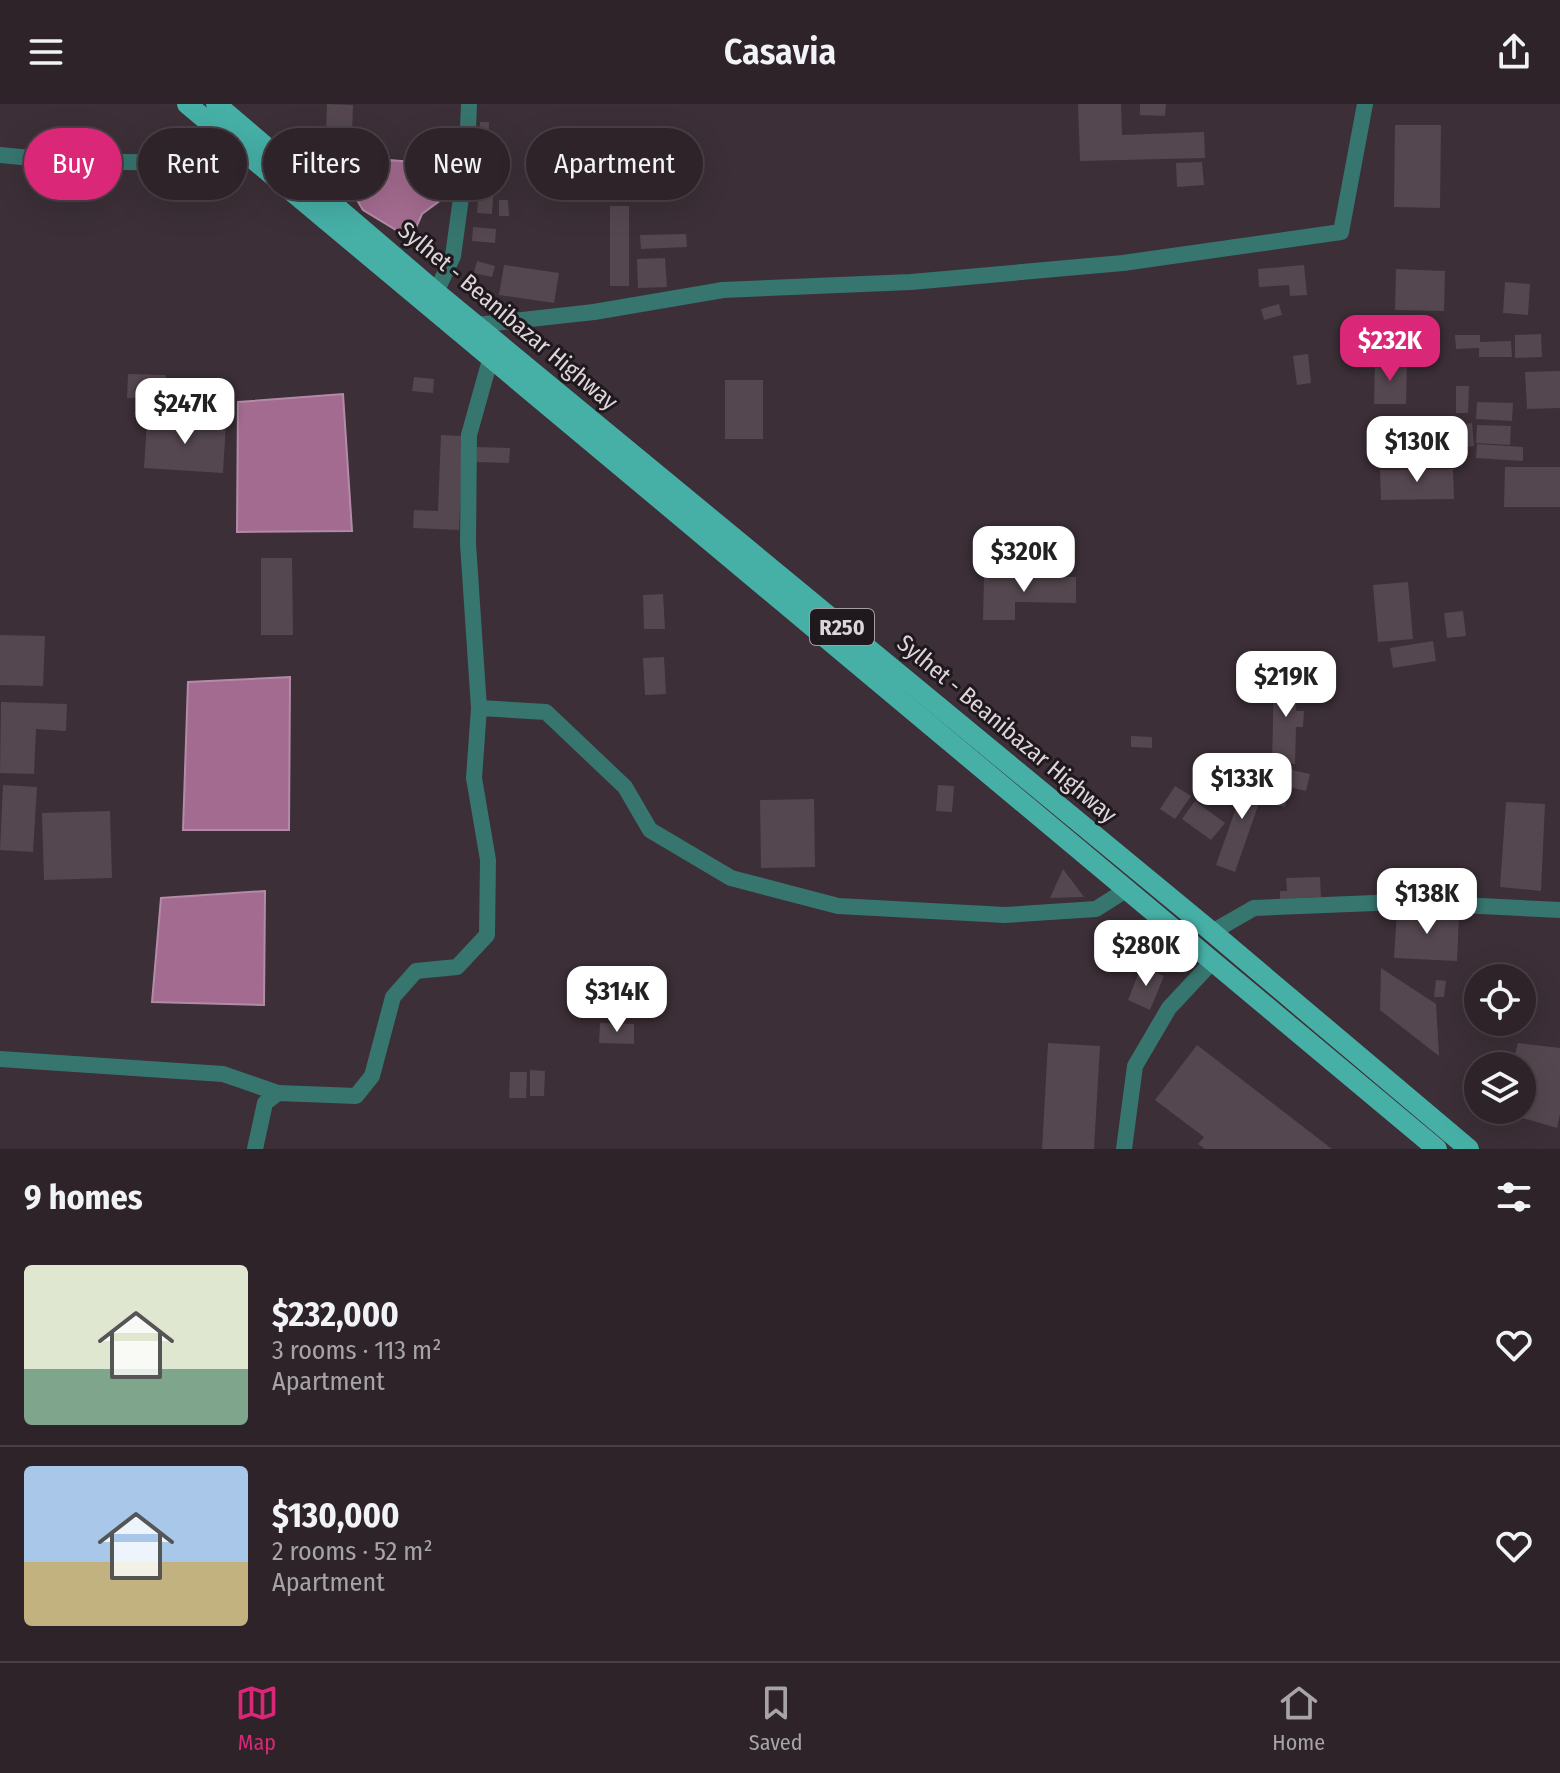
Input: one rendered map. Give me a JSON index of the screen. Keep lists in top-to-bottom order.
{
  "streets": {
    "main road": ["Sylhet - Beanibazar Highway", "R250"]
  },
  "page": {
    "header": "Casavia",
    "chip": [
      "Buy",
      "Rent",
      "Filters",
      "New",
      "Apartment"
    ],
    "price": [
      "$232K",
      "$247K",
      "$130K",
      "$320K",
      "$219K",
      "$133K",
      "$138K",
      "$280K",
      "$314K"
    ],
    "heading": "9 homes",
    "list": [
      {
        "name": "$232,000",
        "note": "3 rooms · 113 m² · Apartment"
      },
      {
        "name": "$130,000",
        "note": "2 rooms · 52 m² · Apartment"
      }
    ],
    "tabs": ["Map", "Saved", "Home"]
  }
}
